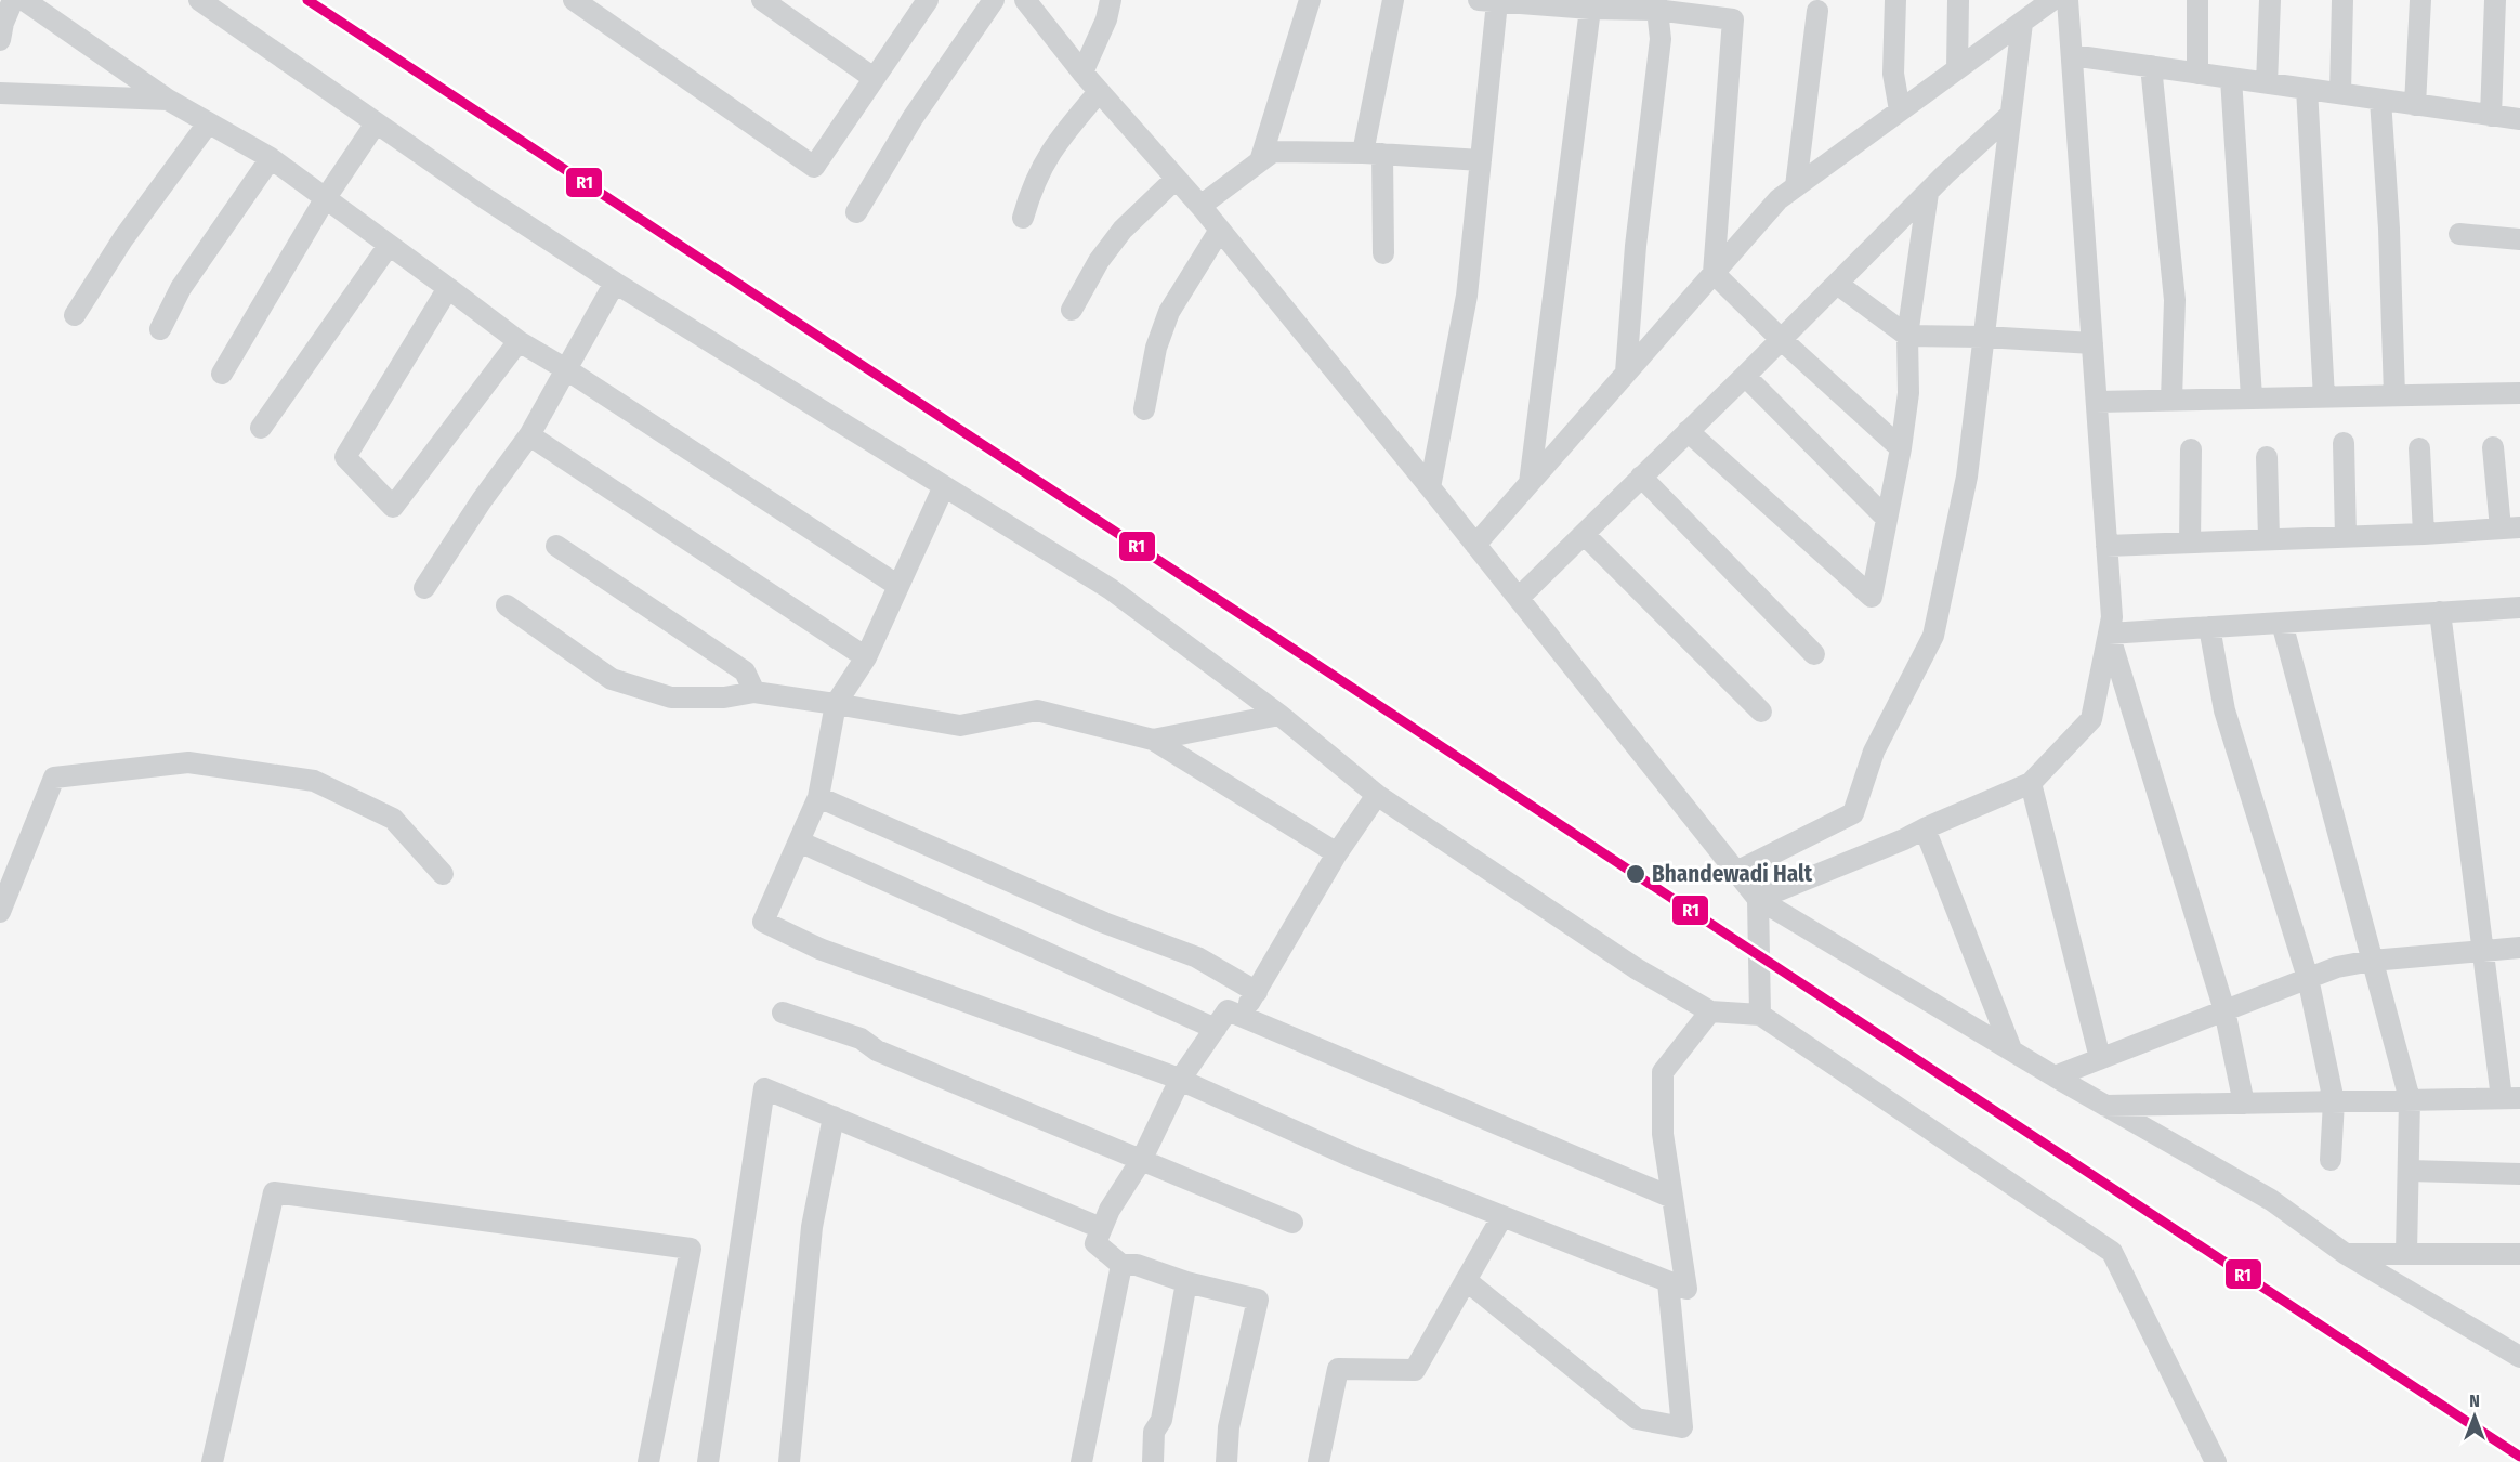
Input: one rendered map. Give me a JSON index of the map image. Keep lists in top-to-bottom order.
{
  "places": ["Bhandewadi Halt"],
  "lines": ["transit line R1"],
  "north": "top"
}
